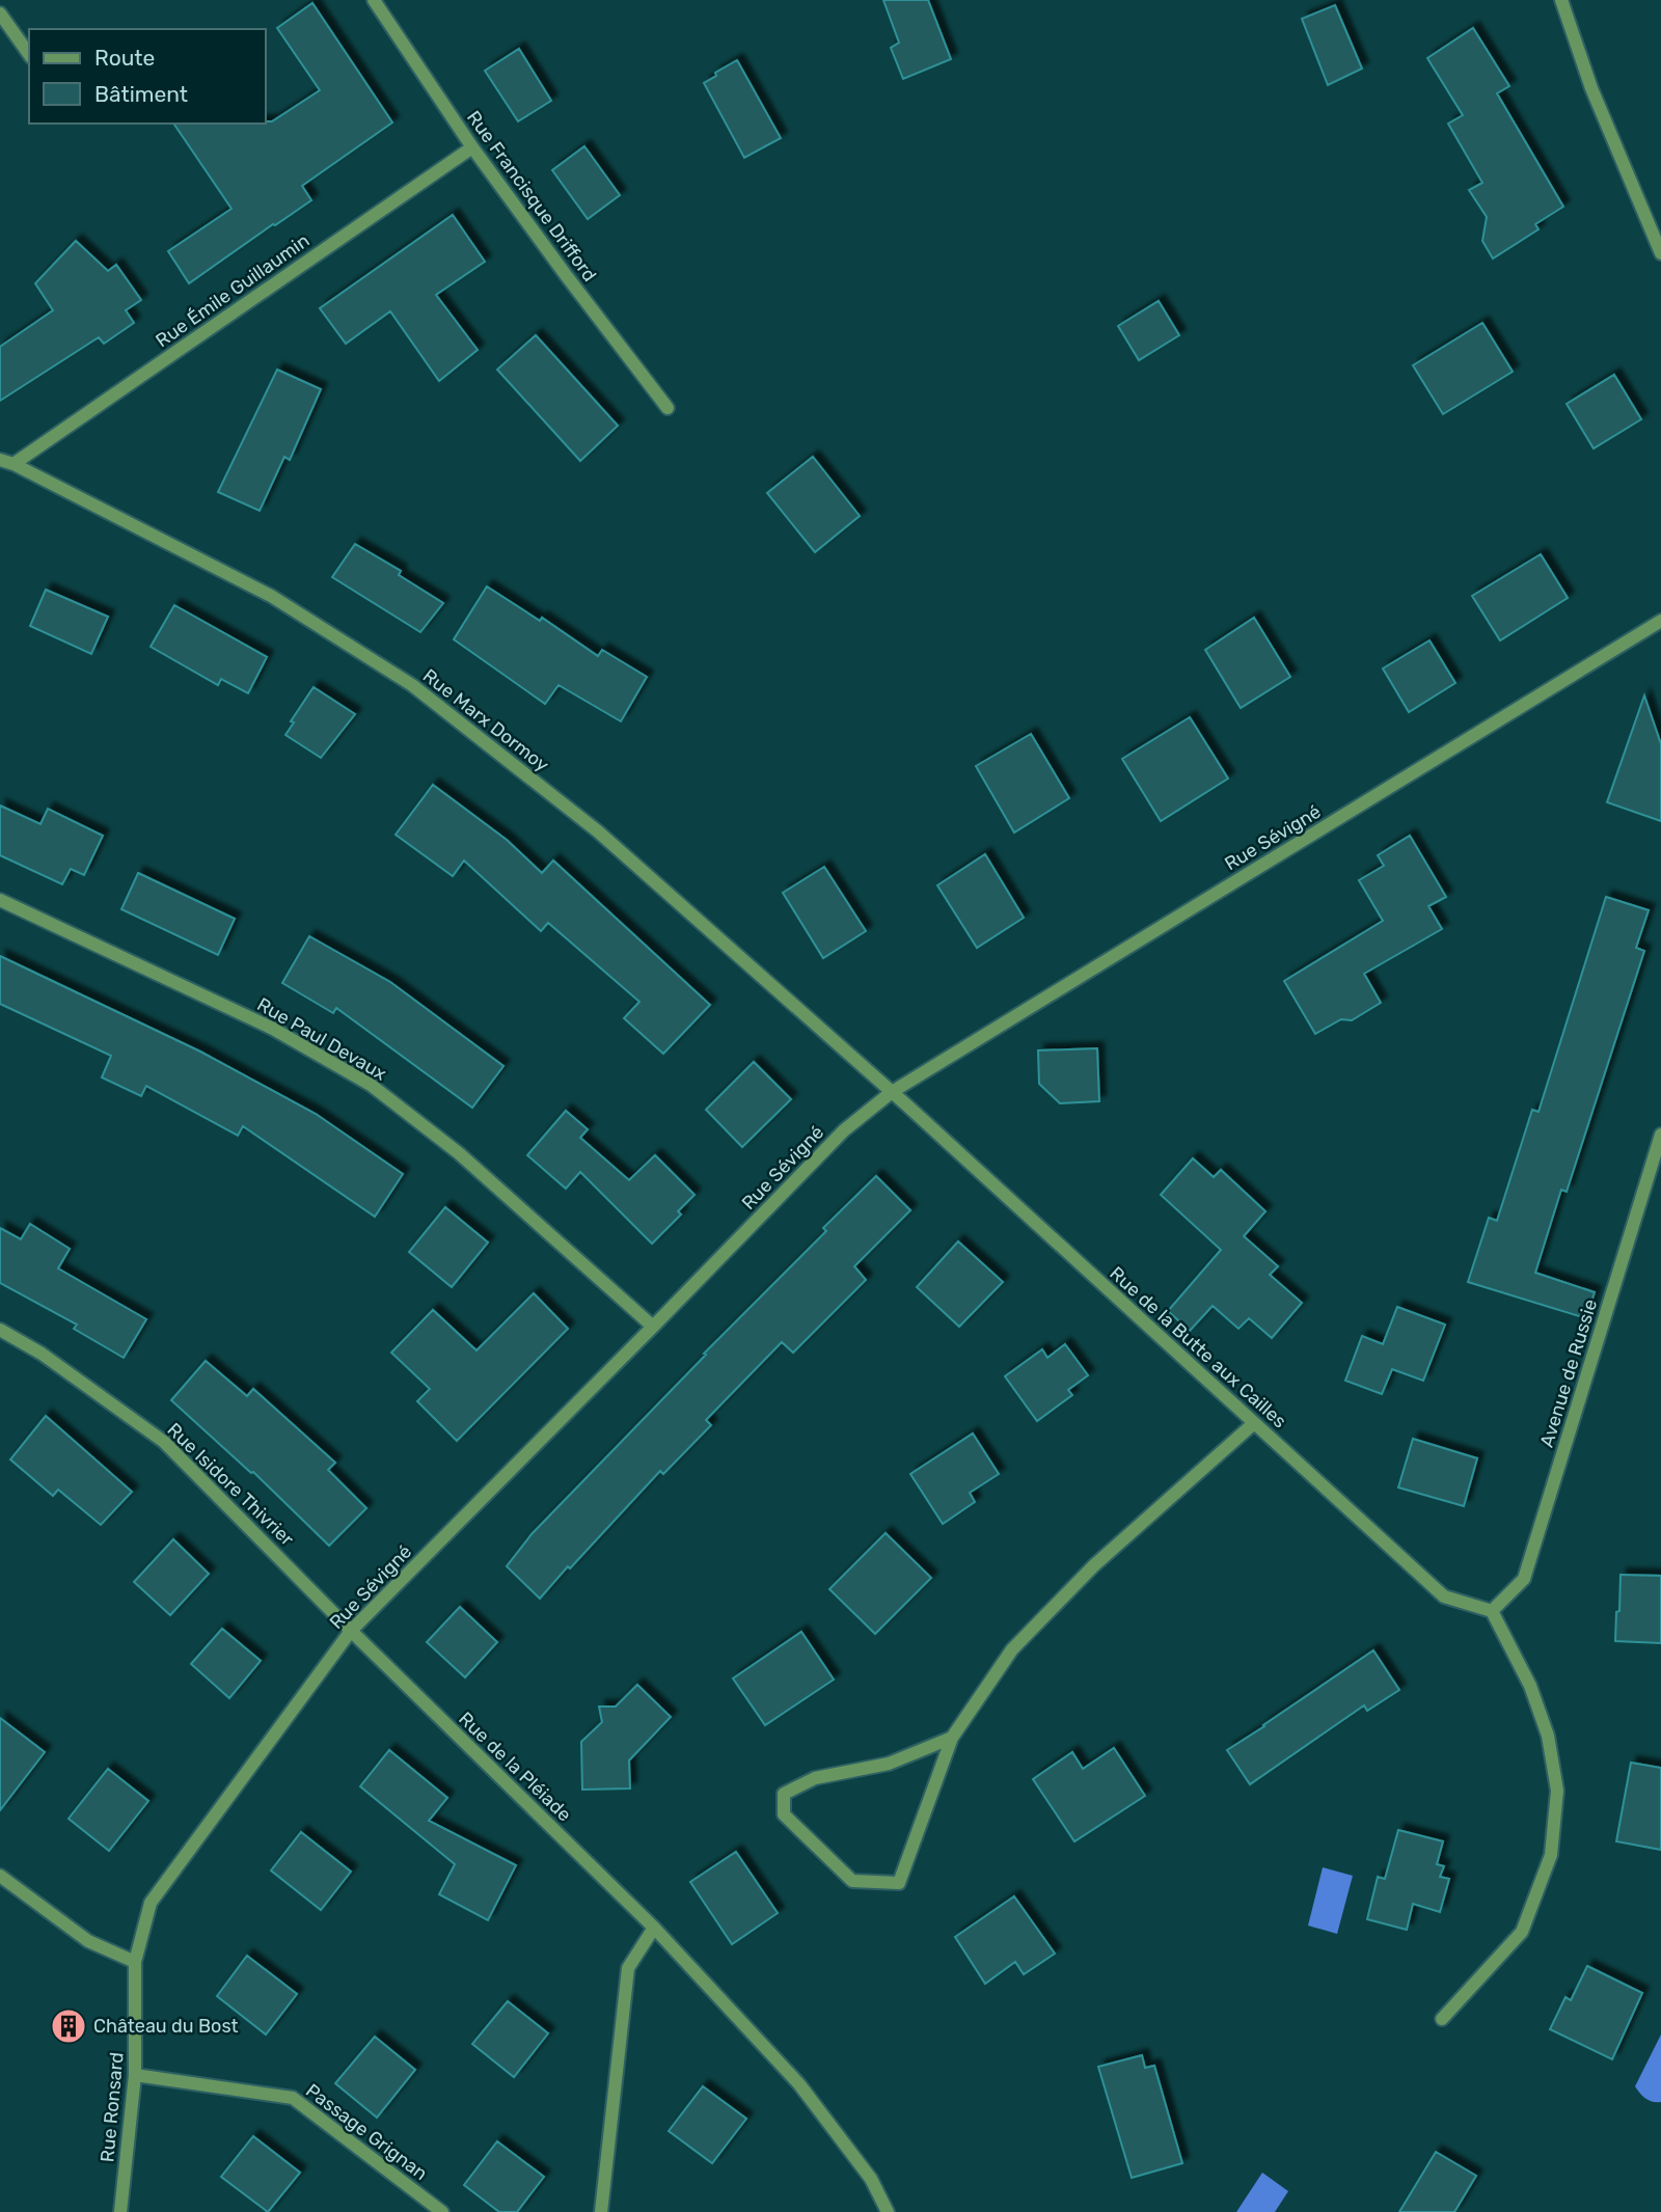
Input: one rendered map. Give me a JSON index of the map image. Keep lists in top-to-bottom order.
{
  "streets": {
    "street": [
      "Rue Francisque Drifford",
      "Rue Émile Guillaumin",
      "Rue Marx Dormoy",
      "Rue Sévigné",
      "Rue Paul Devaux",
      "Rue de la Butte aux Cailles",
      "Avenue de Russie",
      "Rue Isidore Thivrier",
      "Rue de la Pléiade",
      "Rue Ronsard",
      "Passage Grignan"
    ]
  },
  "crossings": [
    ["Rue Francisque Drifford", "Rue Émile Guillaumin"],
    ["Rue Émile Guillaumin", "Rue Marx Dormoy"],
    ["Rue Marx Dormoy", "Rue Sévigné"],
    ["Rue Marx Dormoy", "Rue de la Butte aux Cailles"],
    ["Rue Sévigné", "Rue Paul Devaux"],
    ["Rue Sévigné", "Rue de la Butte aux Cailles"],
    ["Rue Sévigné", "Rue Isidore Thivrier"],
    ["Rue Sévigné", "Rue de la Pléiade"],
    ["Rue Sévigné", "Rue Ronsard"],
    ["Rue de la Butte aux Cailles", "Avenue de Russie"],
    ["Rue Isidore Thivrier", "Rue de la Pléiade"],
    ["Rue Ronsard", "Passage Grignan"]
  ],
  "places": {
    "building": ["Château du Bost"]
  },
  "legend": ["Route", "Bâtiment"]
}
